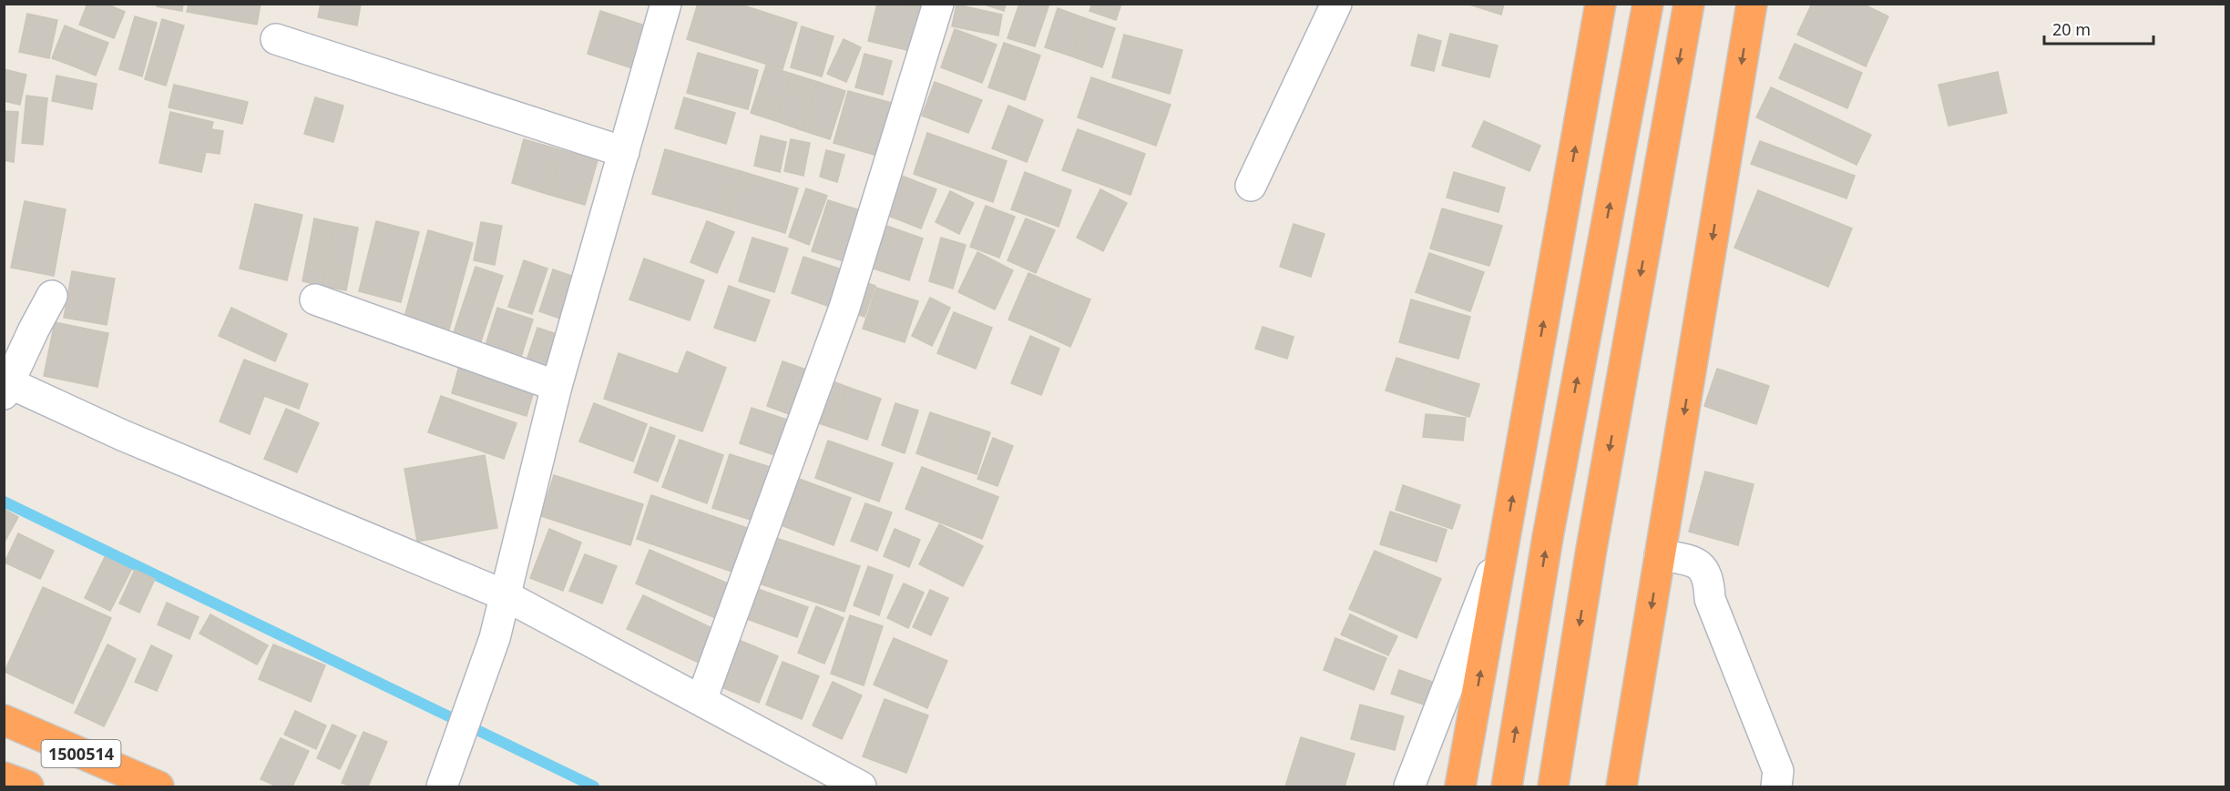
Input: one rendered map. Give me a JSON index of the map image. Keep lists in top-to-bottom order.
{
  "streets": {
    "highway": ["1500514"]
  },
  "scale_bar": "20 m"
}
